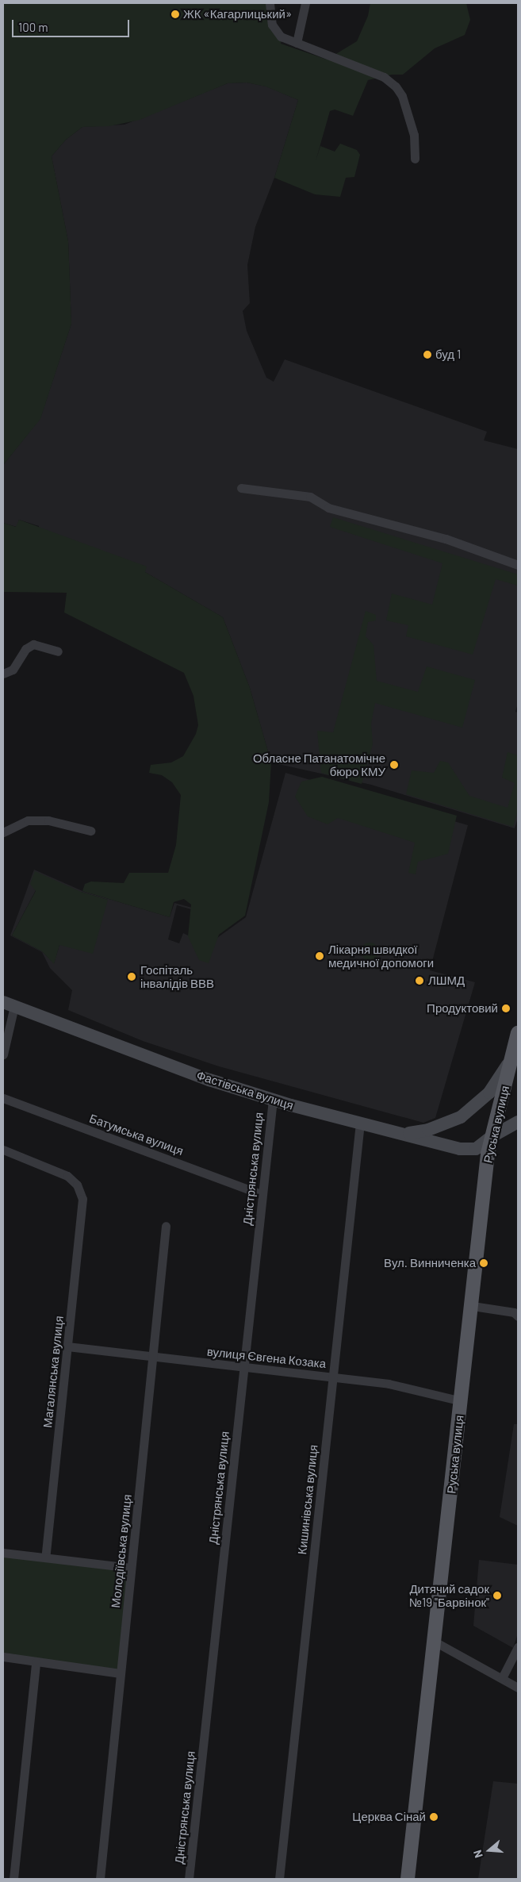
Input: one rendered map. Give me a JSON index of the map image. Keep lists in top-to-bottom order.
{
  "streets": {
    "main road": ["Фастівська вулиця", "Руська вулиця"],
    "street": [
      "Батумська вулиця",
      "Дністрянська вулиця",
      "вулиця Євгена Козака",
      "Магалянська вулиця",
      "Кишинівська вулиця",
      "Молодіївська вулиця"
    ]
  },
  "crossings": [
    ["Фастівська вулиця", "Руська вулиця"],
    ["Фастівська вулиця", "Дністрянська вулиця"],
    ["Фастівська вулиця", "Кишинівська вулиця"],
    ["Руська вулиця", "вулиця Євгена Козака"],
    ["Батумська вулиця", "Дністрянська вулиця"],
    ["Дністрянська вулиця", "вулиця Євгена Козака"],
    ["вулиця Євгена Козака", "Магалянська вулиця"],
    ["вулиця Євгена Козака", "Кишинівська вулиця"],
    ["вулиця Євгена Козака", "Молодіївська вулиця"]
  ],
  "places": [
    "ЖК «Кагарлицький»",
    "буд 1",
    "Обласне Патанатомічне бюро КМУ",
    "Лікарня швидкої медичної допомоги",
    "Госпіталь інвалідів ВВВ",
    "ЛШМД",
    "Продуктовий",
    "Вул. Винниченка",
    "Дитячий садок №19 \"Барвінок\"",
    "Церква Сінай"
  ],
  "scale_bar": "100 m",
  "north": "left"
}
